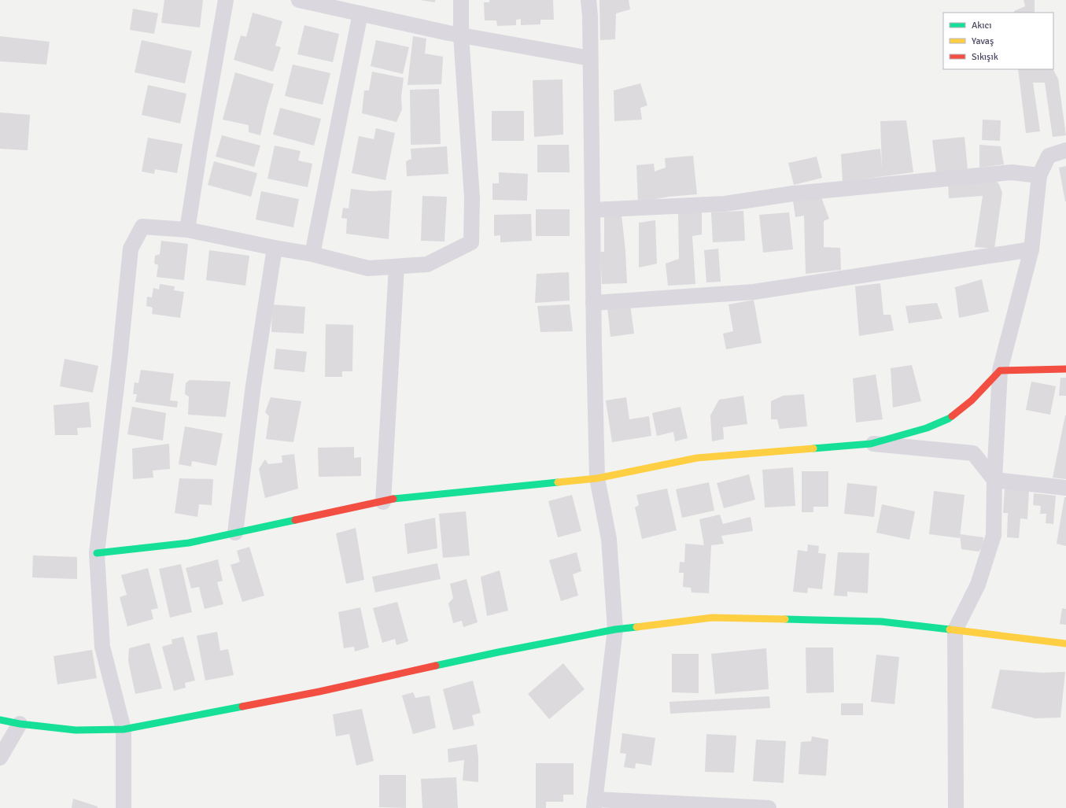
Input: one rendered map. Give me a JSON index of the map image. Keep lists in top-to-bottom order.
{
  "legend": ["Akıcı", "Yavaş", "Sıkışık"]
}
